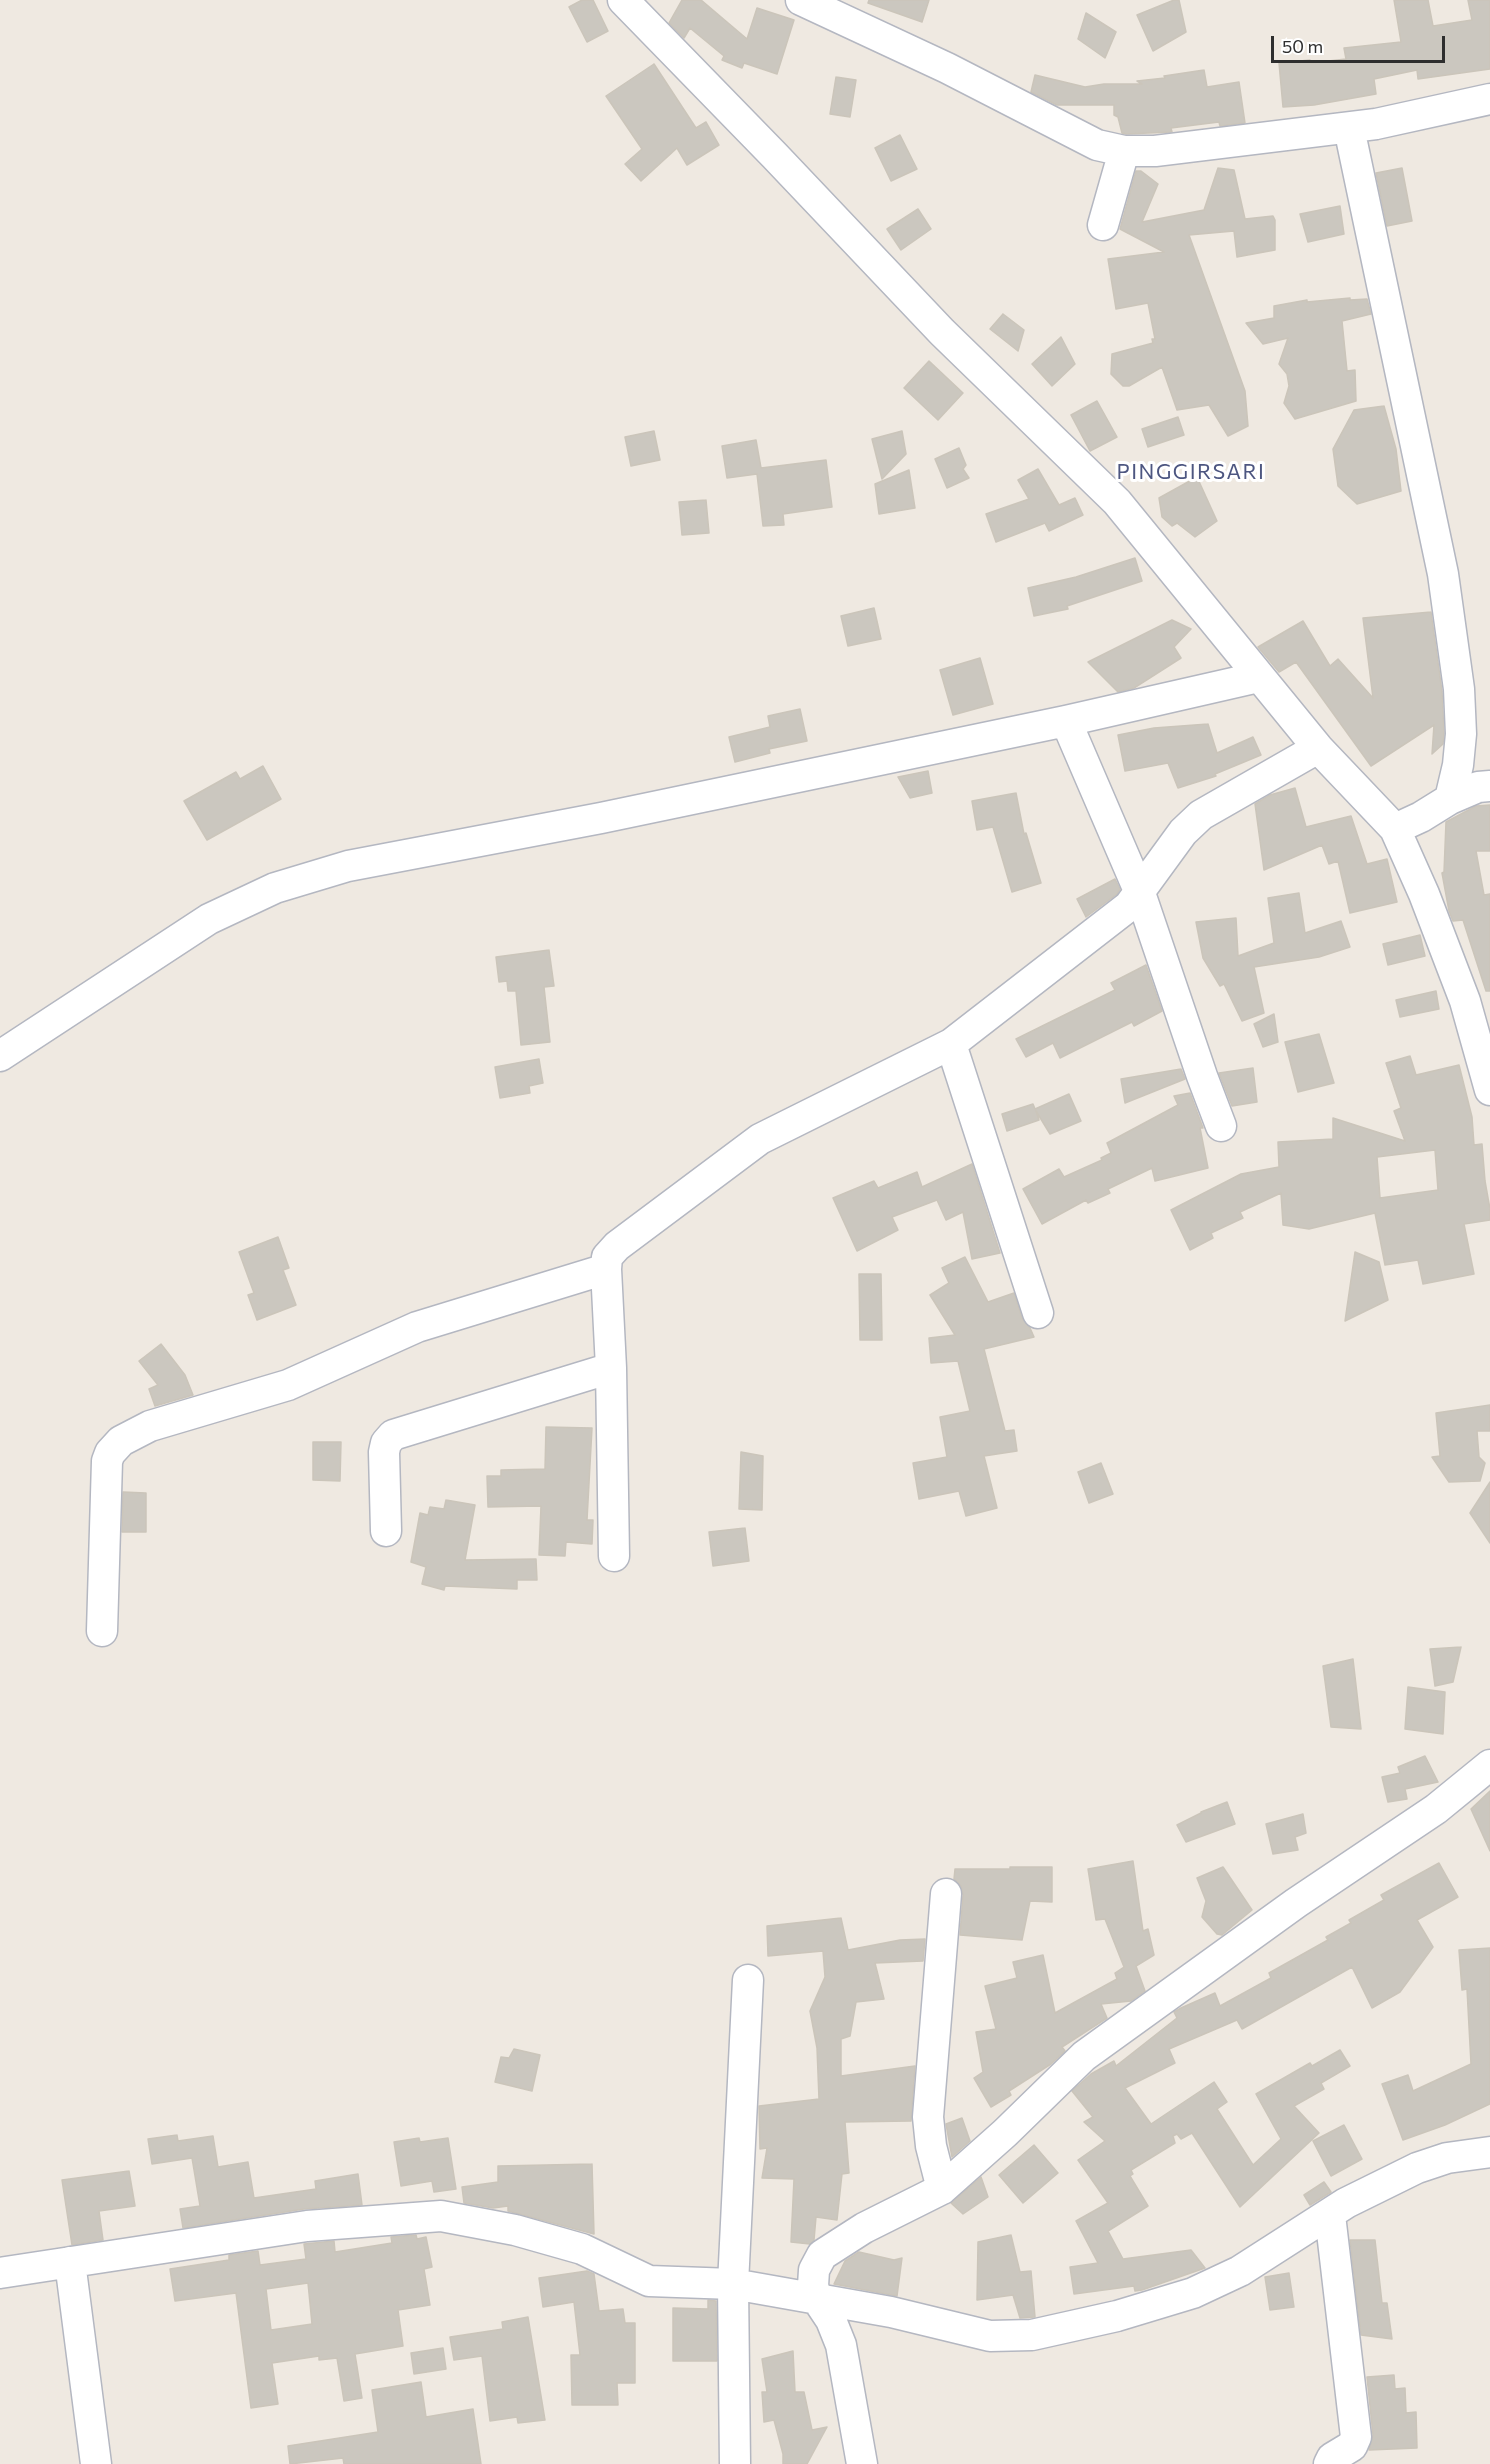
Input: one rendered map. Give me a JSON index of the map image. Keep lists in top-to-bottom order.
{
  "districts": ["PINGGIRSARI"],
  "scale_bar": "50 m"
}
